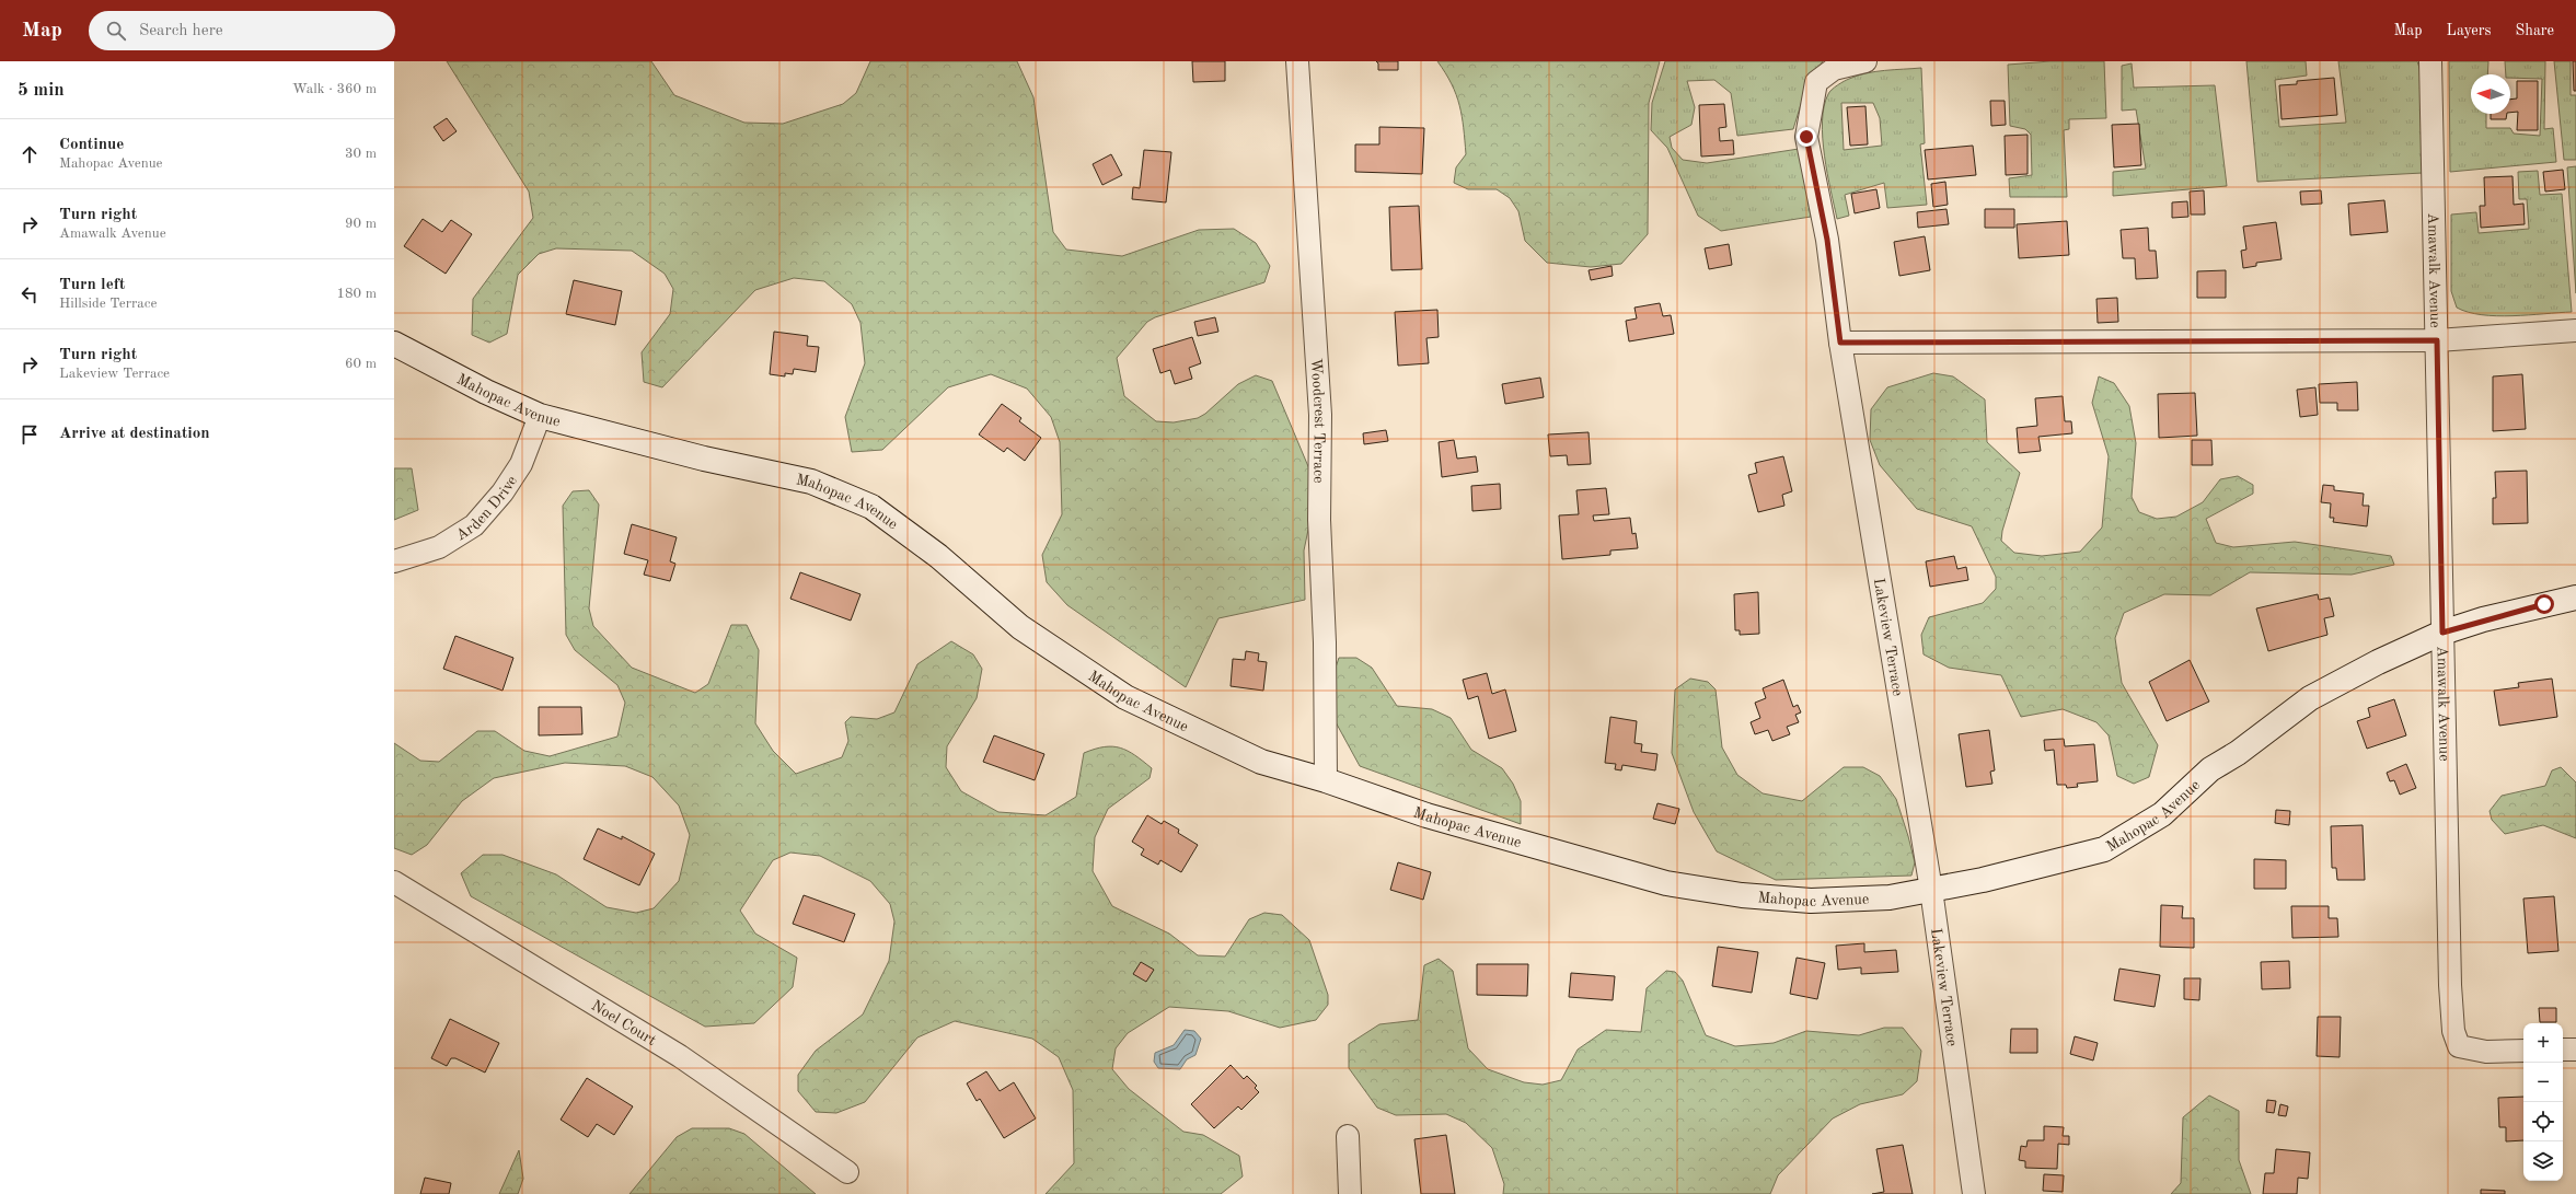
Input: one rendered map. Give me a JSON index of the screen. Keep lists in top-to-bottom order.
{
  "streets": {
    "street": [
      "Amawalk Avenue",
      "Mahopac Avenue",
      "Woodcrest Terrace",
      "Arden Drive",
      "Lakeview Terrace",
      "Noel Court"
    ]
  },
  "crossings": [
    ["Amawalk Avenue", "Mahopac Avenue"],
    ["Mahopac Avenue", "Woodcrest Terrace"],
    ["Mahopac Avenue", "Arden Drive"],
    ["Mahopac Avenue", "Lakeview Terrace"]
  ],
  "north": "left",
  "page": {
    "header": "Map",
    "search": "Search here",
    "nav": ["Map", "Layers", "Share"],
    "heading": ["5 min", "Walk · 360 m"],
    "list": [
      ["Continue", "Mahopac Avenue", "30 m"],
      ["Turn right", "Amawalk Avenue", "90 m"],
      ["Turn left", "Hillside Terrace", "180 m"],
      ["Turn right", "Lakeview Terrace", "60 m"],
      "Arrive at destination"
    ],
    "map_buttons": ["+", "−"]
  }
}
